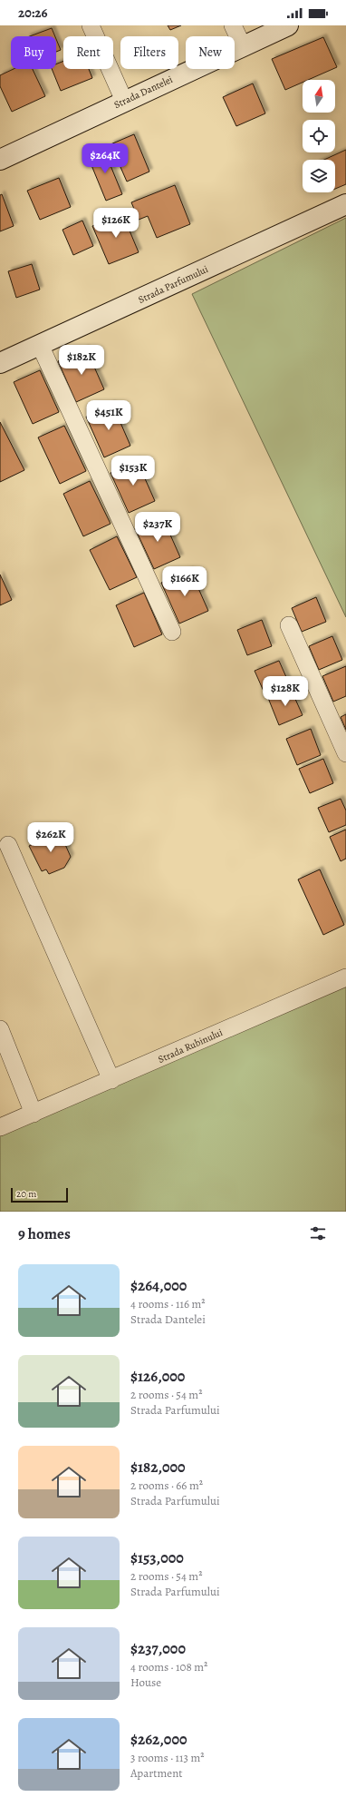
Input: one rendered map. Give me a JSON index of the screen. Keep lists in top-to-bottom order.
{
  "streets": {
    "street": ["Strada Dantelei", "Strada Parfumului", "Strada Rubinului"]
  },
  "scale_bar": "20 m",
  "north": "top",
  "page": {
    "status": "20:26",
    "chip": [
      "Buy",
      "Rent",
      "Filters",
      "New"
    ],
    "price": [
      "$264K",
      "$126K",
      "$182K",
      "$451K",
      "$153K",
      "$237K",
      "$166K",
      "$128K",
      "$262K"
    ],
    "scale": "20 m",
    "heading": "9 homes",
    "list": [
      {
        "name": "$264,000",
        "note": "4 rooms · 116 m² · Strada Dantelei"
      },
      {
        "name": "$126,000",
        "note": "2 rooms · 54 m² · Strada Parfumului"
      },
      {
        "name": "$182,000",
        "note": "2 rooms · 66 m² · Strada Parfumului"
      },
      {
        "name": "$153,000",
        "note": "2 rooms · 54 m² · Strada Parfumului"
      },
      {
        "name": "$237,000",
        "note": "4 rooms · 108 m² · House"
      },
      {
        "name": "$262,000",
        "note": "3 rooms · 113 m² · Apartment"
      }
    ]
  }
}
